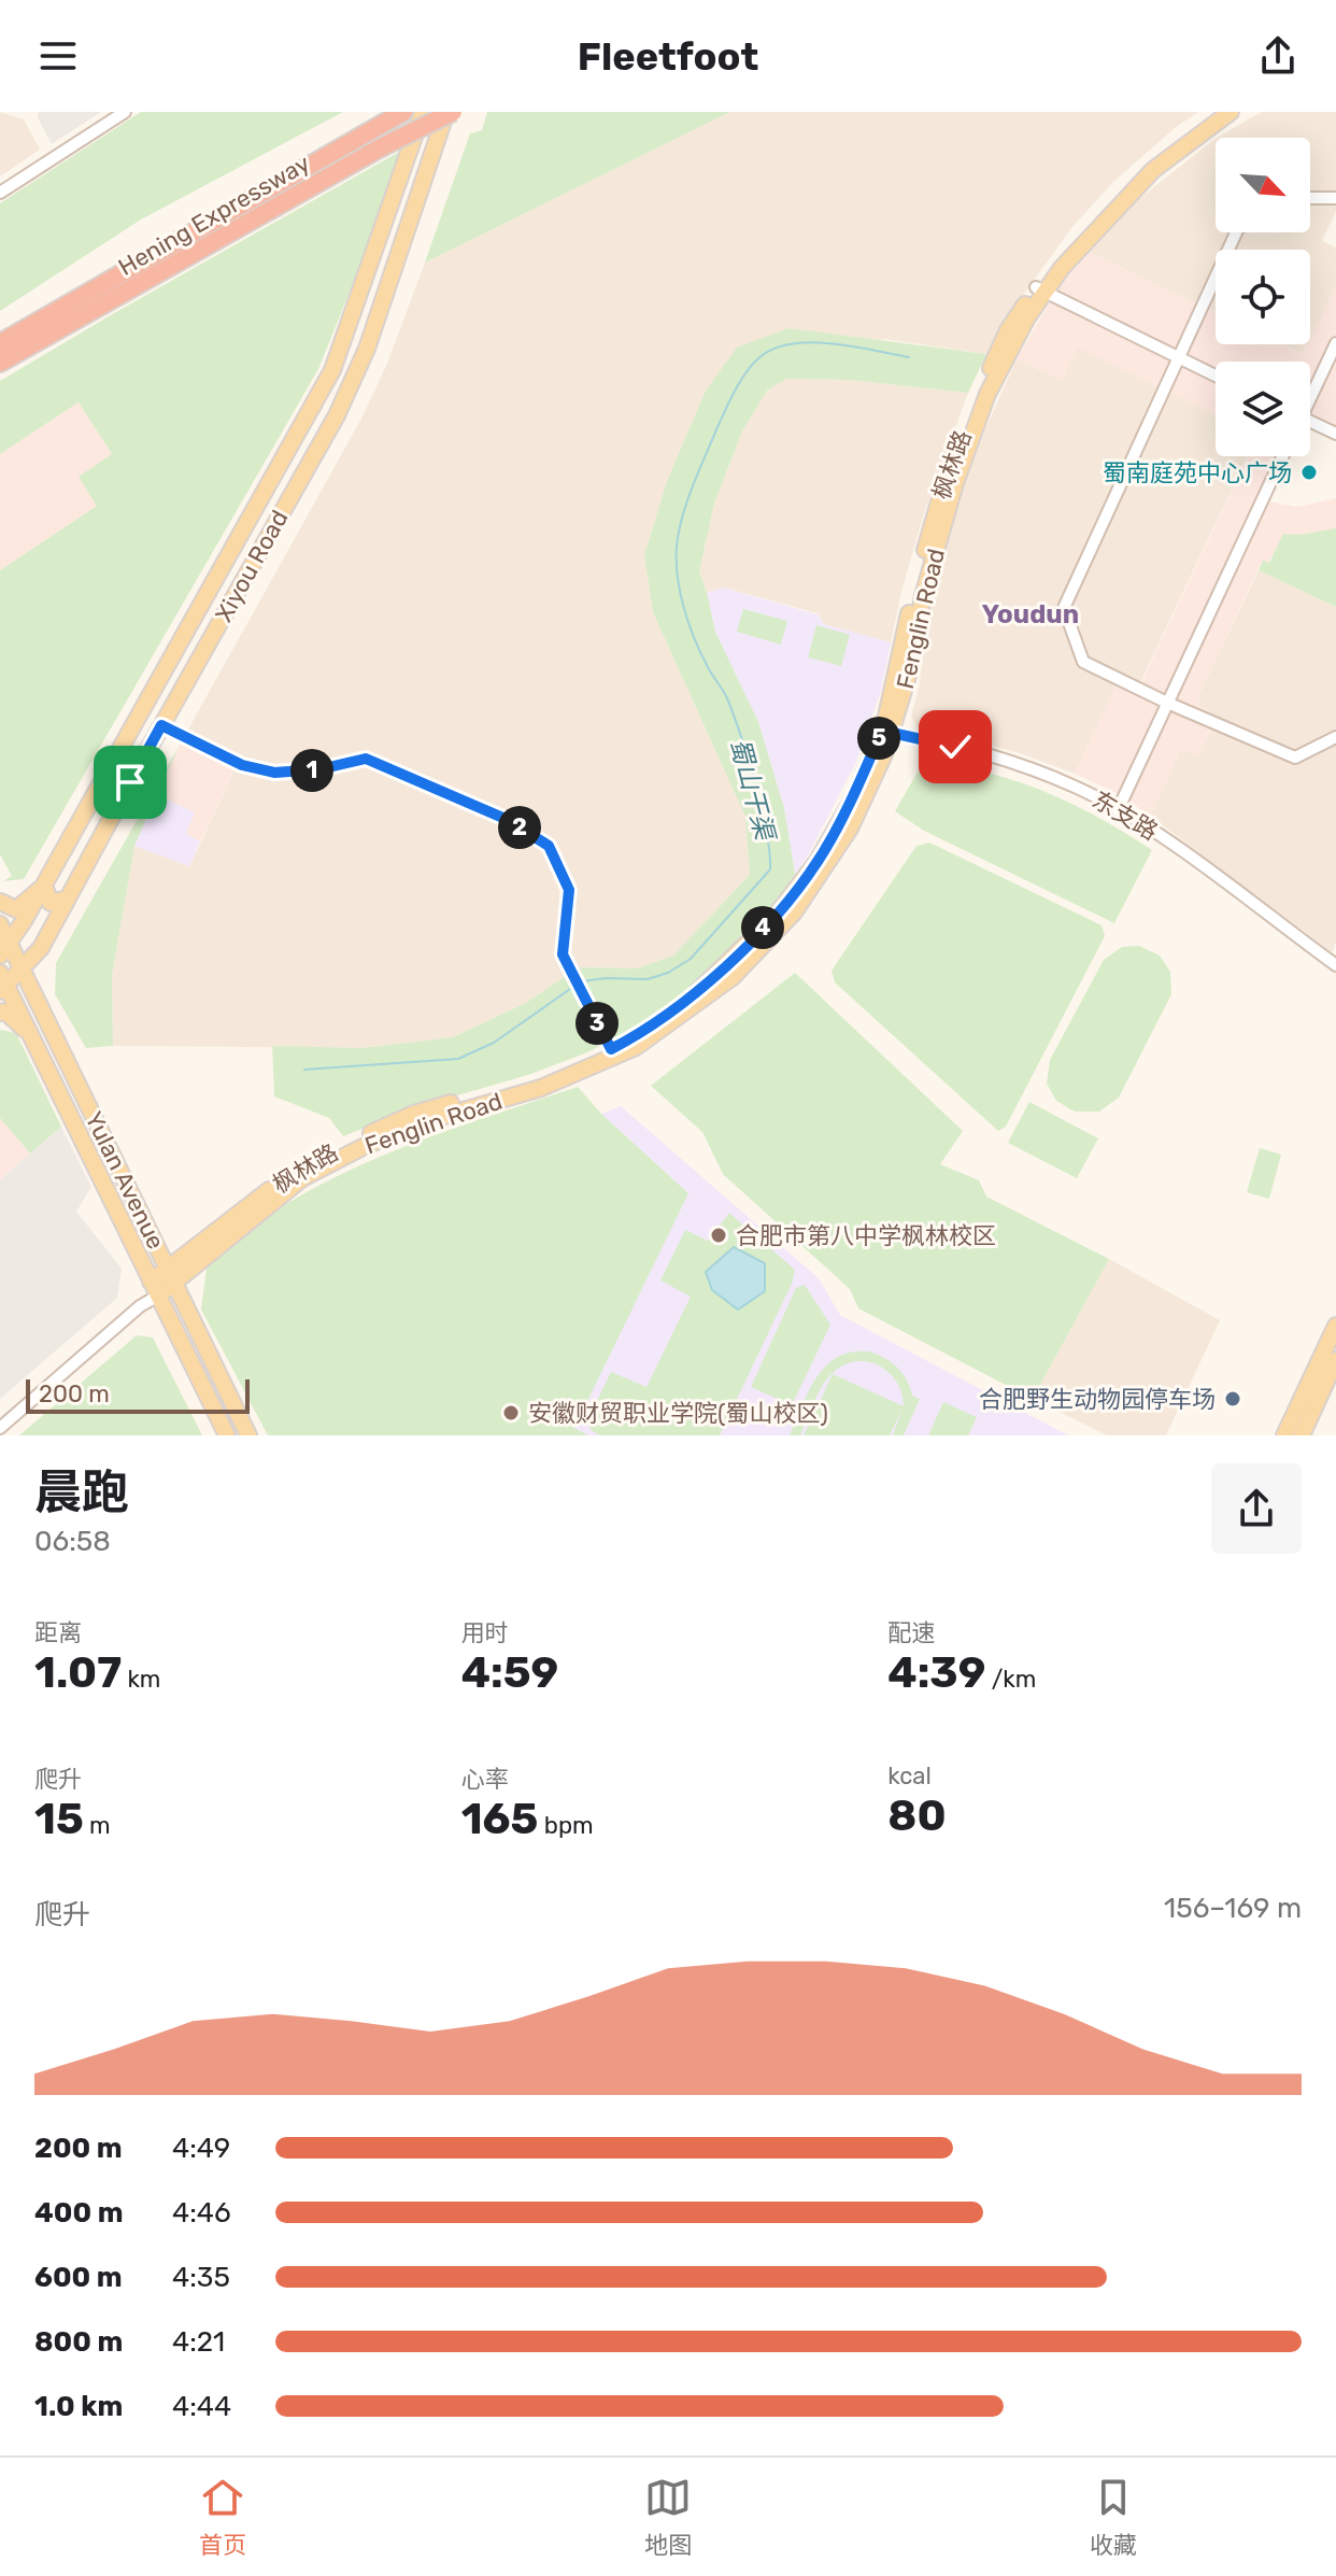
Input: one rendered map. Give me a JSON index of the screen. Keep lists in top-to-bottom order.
{
  "streets": {
    "highway": ["Hening Expressway"],
    "main road": ["枫林路", "Xiyou Road", "Yulan Avenue"],
    "street": ["东支路"]
  },
  "crossings": [
    ["枫林路", "东支路"],
    ["枫林路", "Yulan Avenue"],
    ["Xiyou Road", "Yulan Avenue"]
  ],
  "districts": ["Youdun"],
  "water": ["蜀山干渠"],
  "places": [
    "蜀南庭苑中心广场",
    "合肥市第八中学枫林校区",
    "合肥野生动物园停车场",
    "安徽财贸职业学院(蜀山校区)"
  ],
  "scale_bar": "200 m",
  "north": "bottom right",
  "page": {
    "header": "Fleetfoot",
    "pins": [
      "5",
      "1",
      "2",
      "4",
      "3"
    ],
    "scale": "200 m",
    "heading": ["晨跑", "06:58"],
    "stats": [
      ["距离", "1.07 km"],
      ["用时", "4:59"],
      ["配速", "4:39 /km"],
      ["爬升", "15 m"],
      ["心率", "165 bpm"],
      ["kcal", "80"]
    ],
    "chart": ["爬升", "156–169 m"],
    "list": [
      {
        "name": "200 m",
        "note": "4:49"
      },
      {
        "name": "400 m",
        "note": "4:46"
      },
      {
        "name": "600 m",
        "note": "4:35"
      },
      {
        "name": "800 m",
        "note": "4:21"
      },
      {
        "name": "1.0 km",
        "note": "4:44"
      }
    ],
    "tabs": ["首页", "地图", "收藏"]
  }
}
